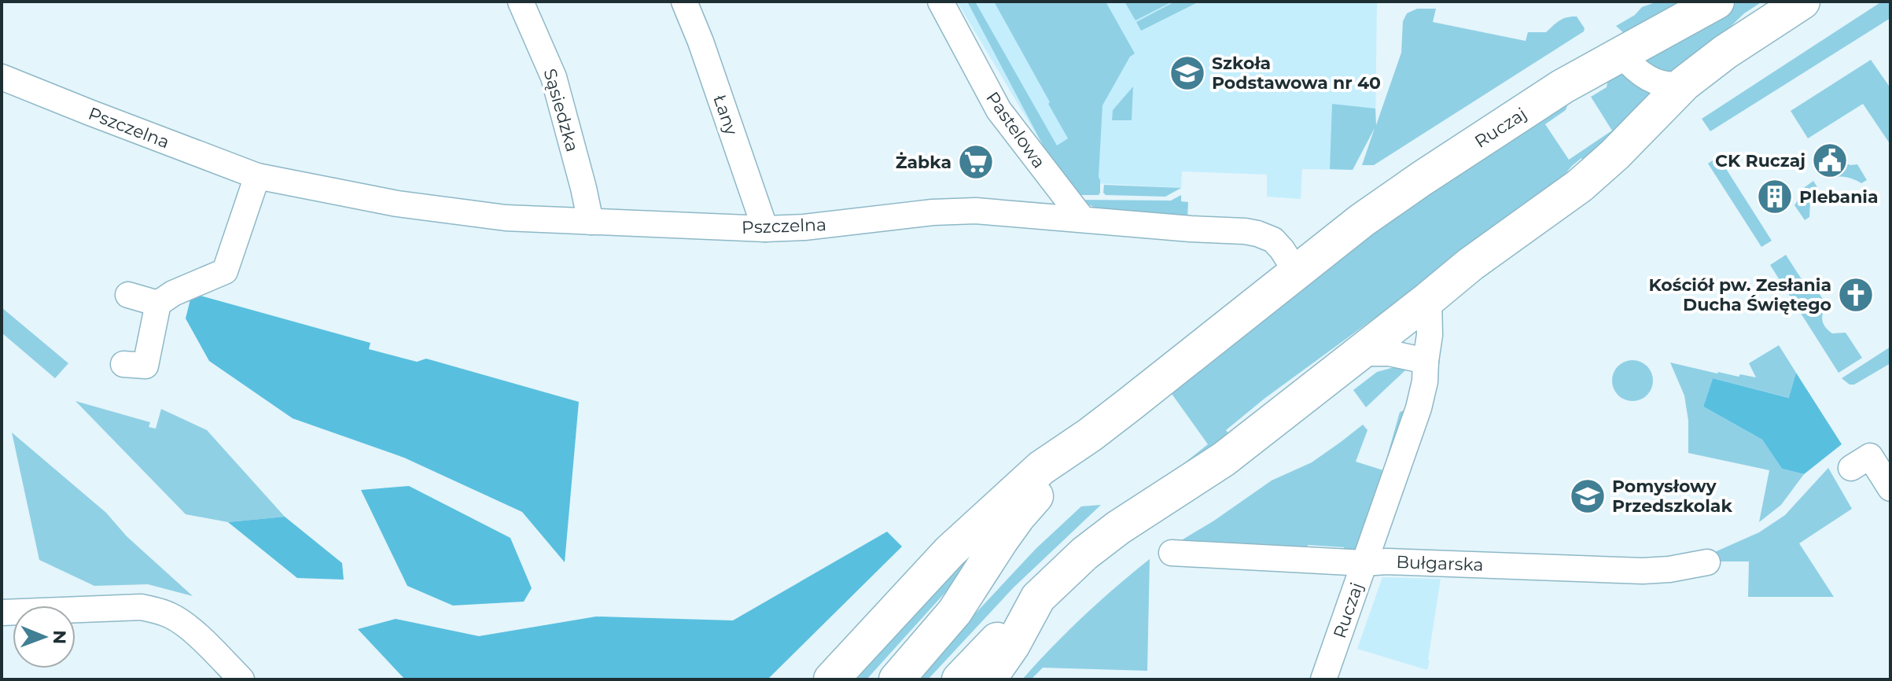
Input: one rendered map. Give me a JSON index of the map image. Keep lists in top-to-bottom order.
{
  "streets": {
    "main road": ["Ruczaj"],
    "street": [
      "Sąsiedzka",
      "Łany",
      "Pszczelna",
      "Pastelowa",
      "Bułgarska"
    ]
  },
  "crossings": [
    ["Sąsiedzka", "Pszczelna"],
    ["Łany", "Pszczelna"],
    ["Pszczelna", "Ruczaj"],
    ["Pszczelna", "Pastelowa"],
    ["Ruczaj", "Bułgarska"]
  ],
  "places": {
    "school or university": ["Szkoła Podstawowa nr 40", "Pomysłowy Przedszkolak"],
    "public building": ["CK Ruczaj"],
    "supermarket": ["Żabka"],
    "building": ["Plebania"],
    "church": ["Kościół pw. Zesłania Ducha Świętego"]
  },
  "north": "right"
}
